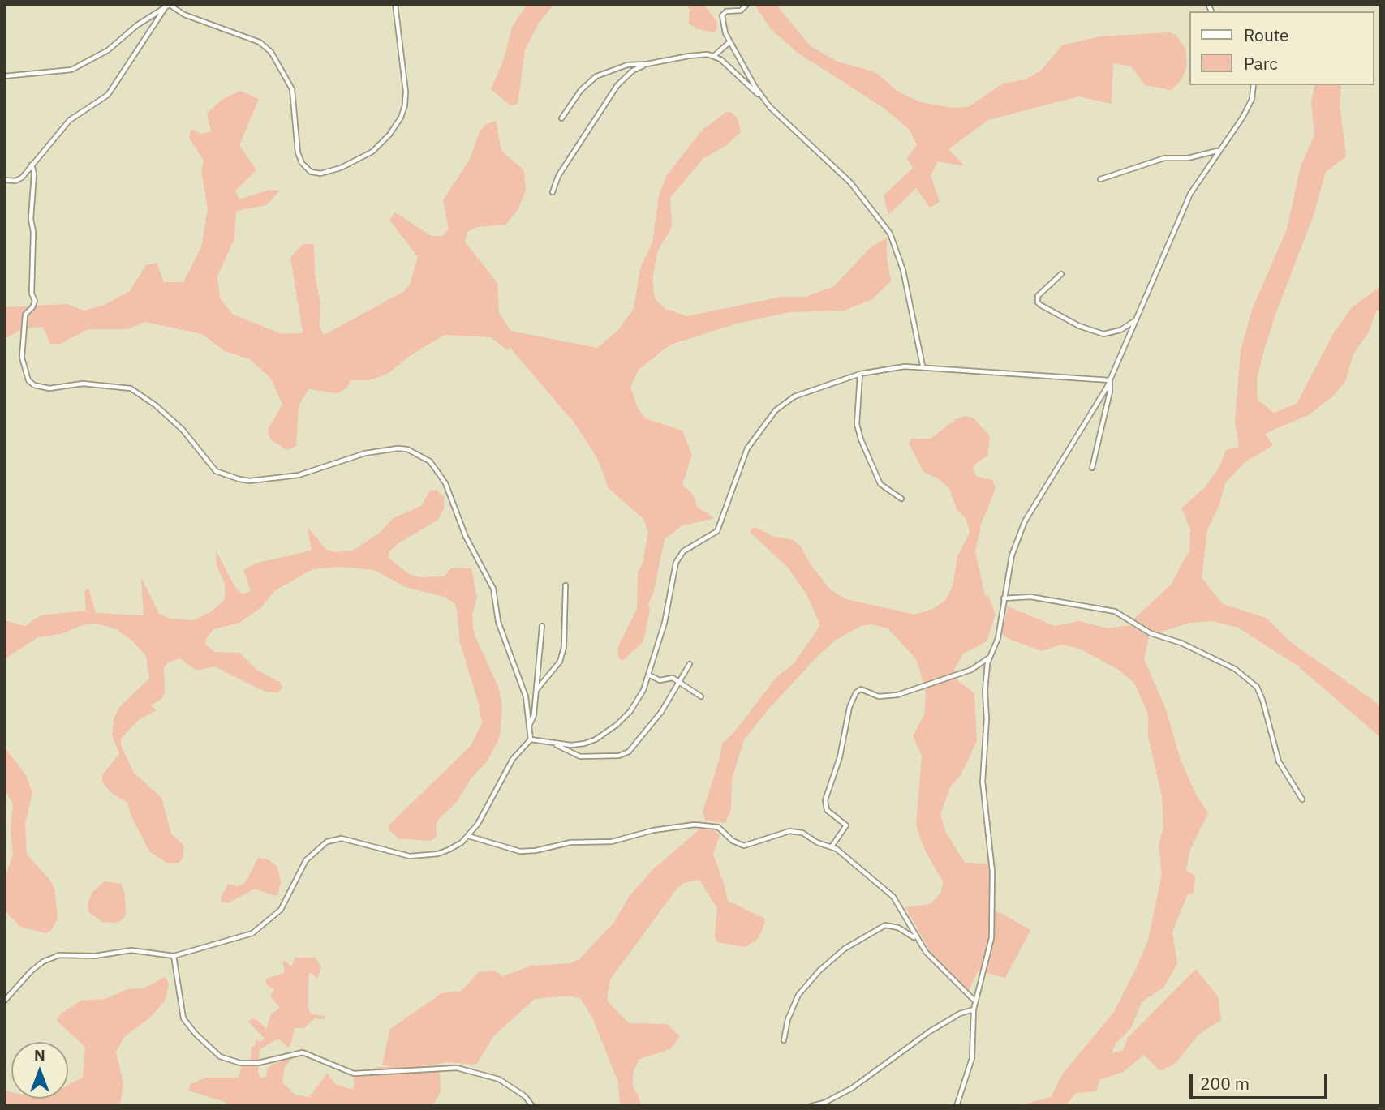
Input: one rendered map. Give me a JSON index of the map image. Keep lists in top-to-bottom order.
{
  "legend": ["Route", "Parc"],
  "scale_bar": "200 m",
  "north": "top"
}
